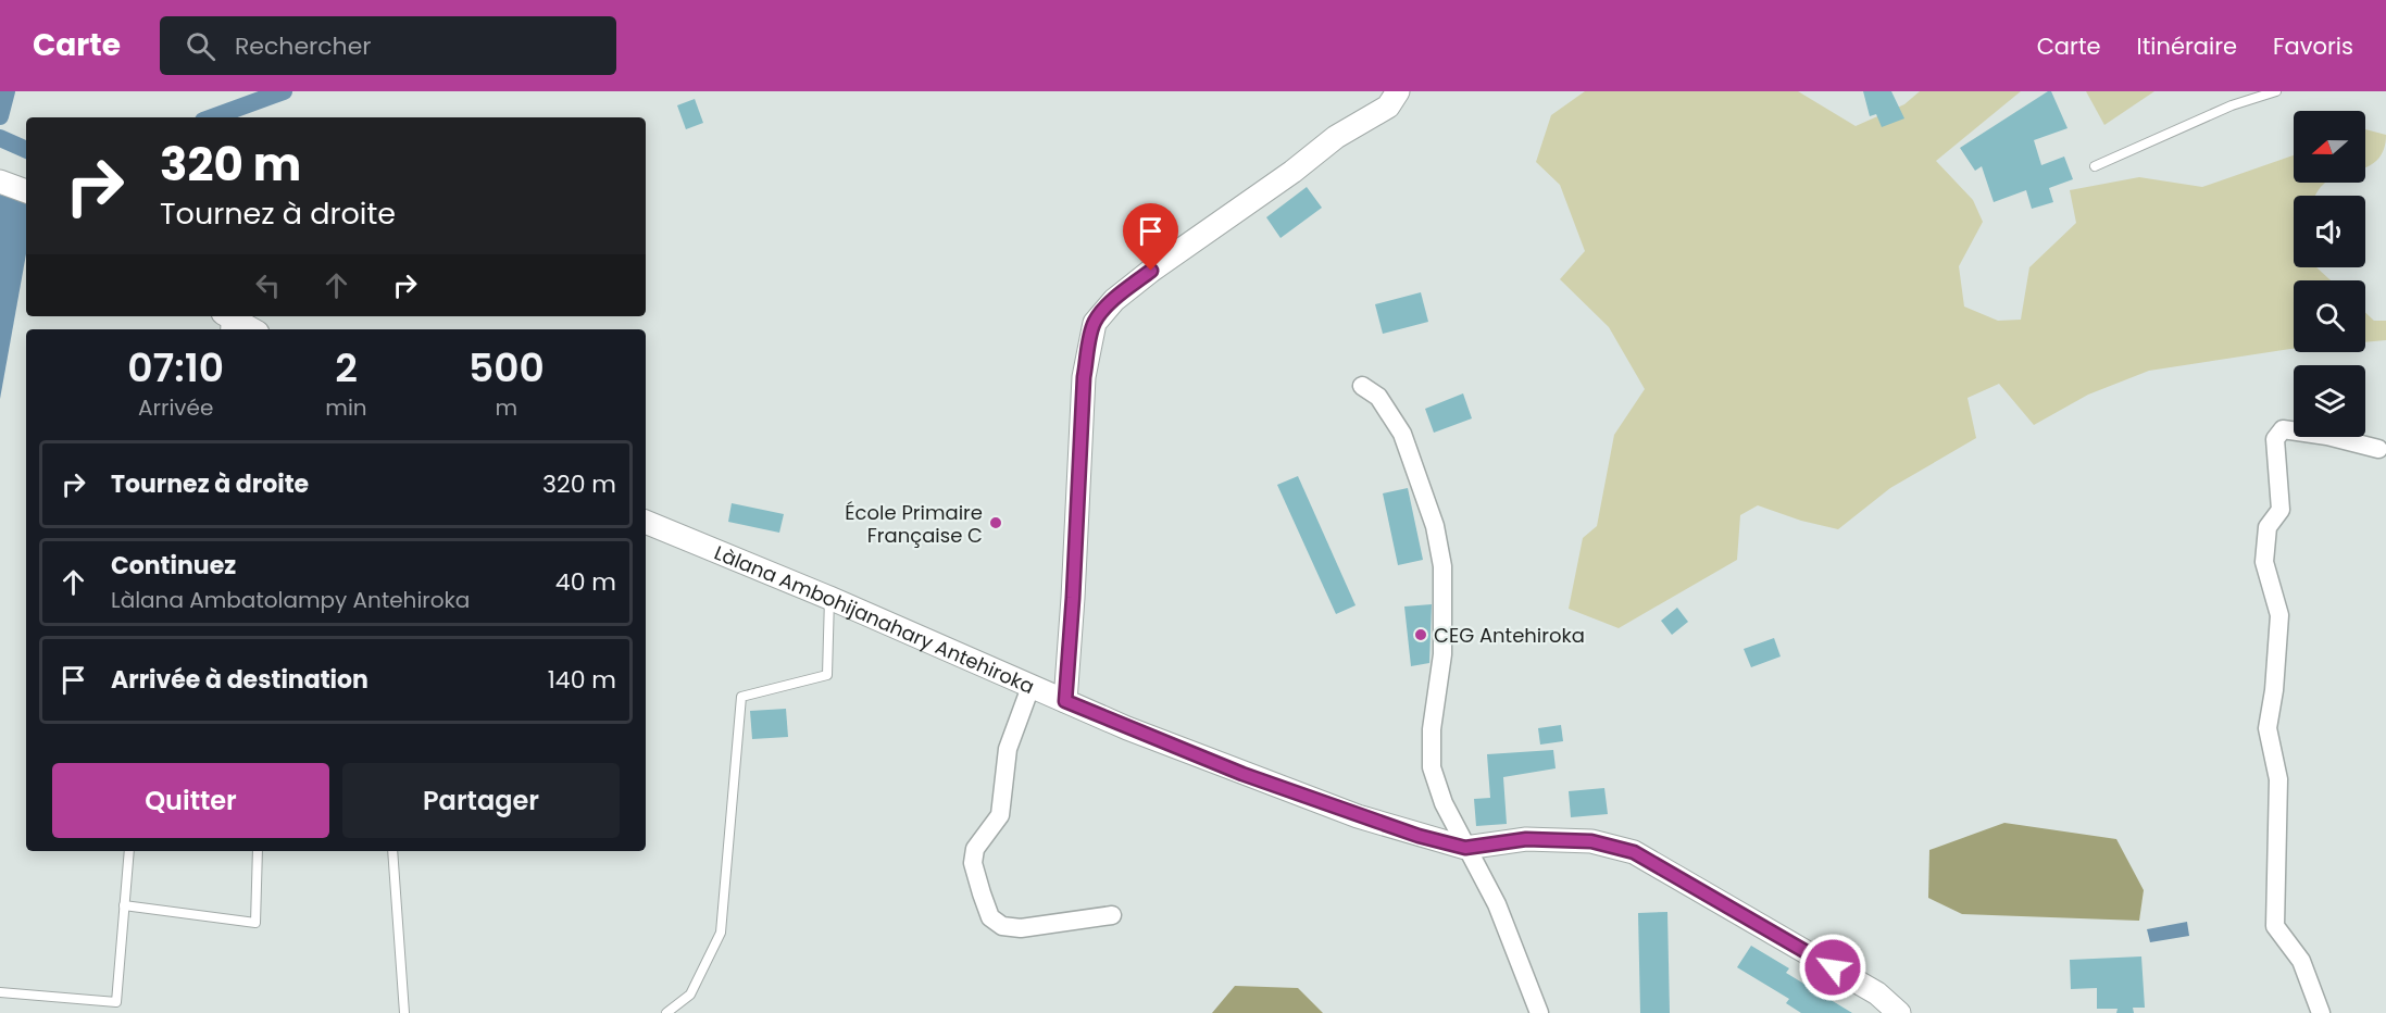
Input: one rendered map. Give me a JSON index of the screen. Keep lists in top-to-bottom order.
{
  "streets": {
    "street": ["Làlana Ambohijanahary Antehiroka"]
  },
  "places": ["École Primaire Française C", "CEG Antehiroka"],
  "north": "left",
  "page": {
    "header": "Carte",
    "search": "Rechercher",
    "nav": ["Carte", "Itinéraire", "Favoris"],
    "turn": ["320 m", "Tournez à droite"],
    "eta": [
      "07:10",
      "Arrivée",
      "2",
      "min",
      "500",
      "m"
    ],
    "list": [
      {
        "name": "Tournez à droite",
        "value": "320 m"
      },
      {
        "name": "Continuez",
        "note": "Làlana Ambatolampy Antehiroka",
        "value": "40 m"
      },
      {
        "name": "Arrivée à destination",
        "value": "140 m"
      }
    ],
    "buttons": ["Quitter", "Partager"]
  }
}
